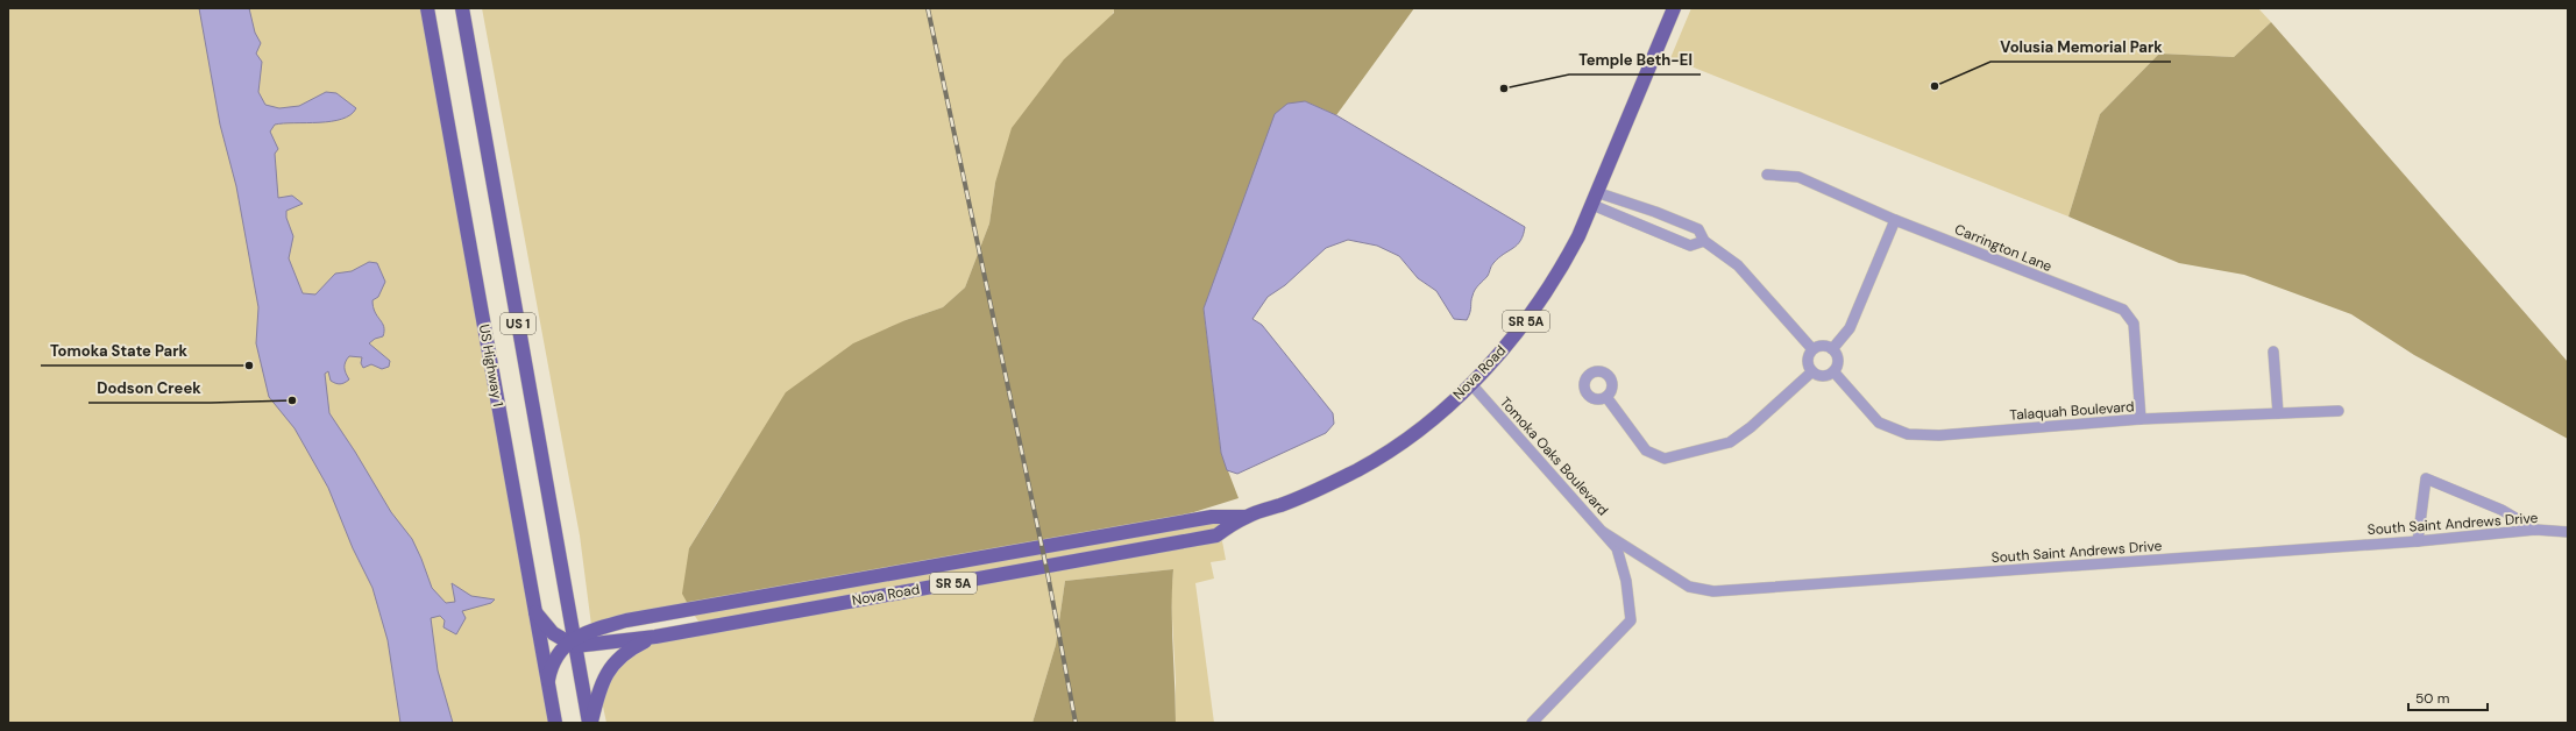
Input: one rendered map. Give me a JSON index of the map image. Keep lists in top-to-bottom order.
{
  "streets": {
    "main road": [
      "SR 5A",
      "US 1",
      "US Highway 1",
      "Nova Road"
    ],
    "street": [
      "Carrington Lane",
      "Talaquah Boulevard",
      "Tomoka Oaks Boulevard",
      "South Saint Andrews Drive"
    ]
  },
  "crossings": [
    ["Carrington Lane", "Talaquah Boulevard"],
    ["US 1", "Nova Road"],
    ["Nova Road", "Tomoka Oaks Boulevard"],
    ["Tomoka Oaks Boulevard", "South Saint Andrews Drive"]
  ],
  "places": [
    "Volusia Memorial Park",
    "Temple Beth-El",
    "Tomoka State Park",
    "Dodson Creek"
  ],
  "scale_bar": "50 m"
}
